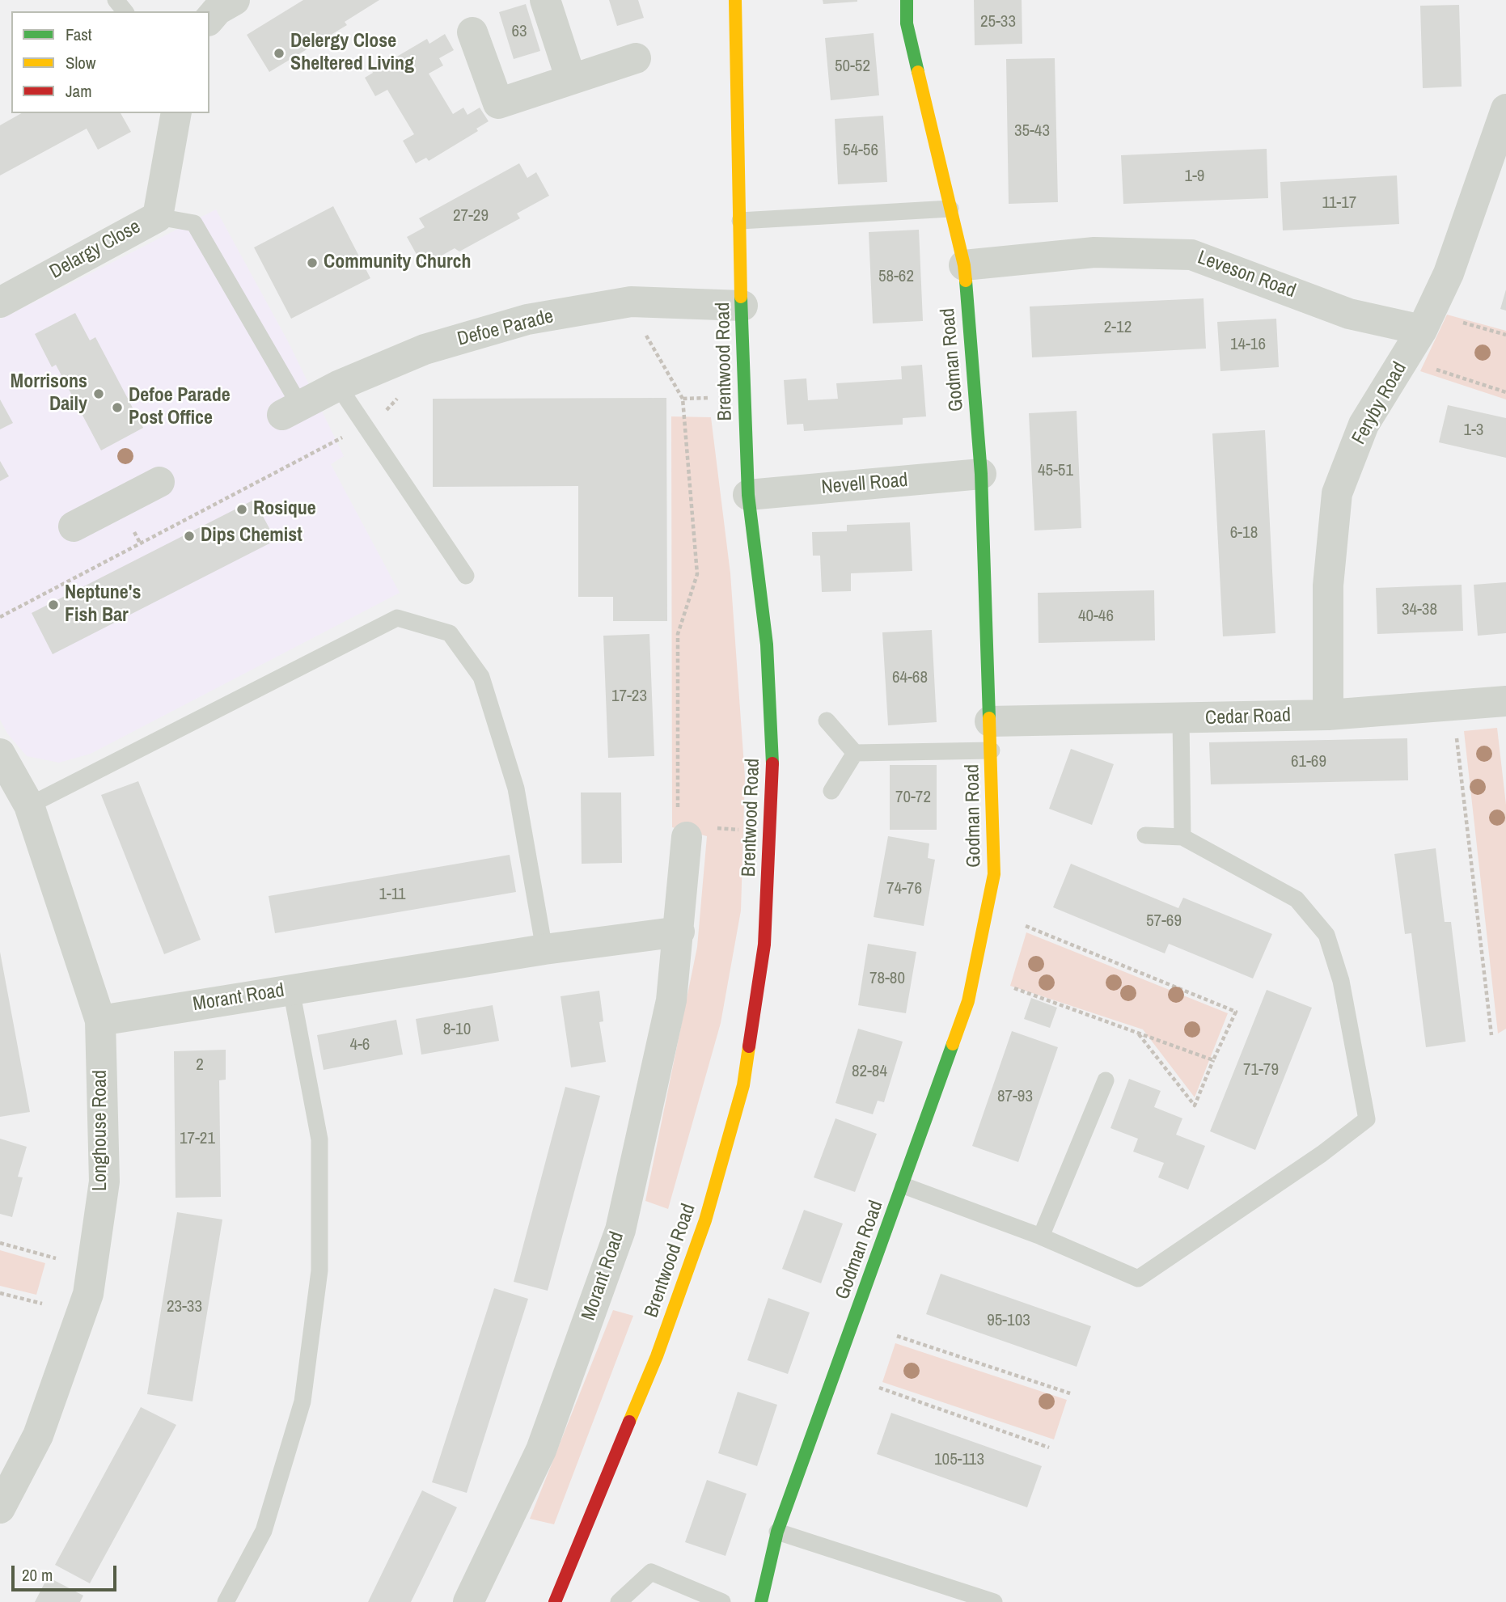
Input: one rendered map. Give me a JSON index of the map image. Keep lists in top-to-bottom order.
{
  "streets": {
    "street": [
      "Delargy Close",
      "Leveson Road",
      "Defoe Parade",
      "Godman Road",
      "Brentwood Road",
      "Feryby Road",
      "Nevell Road",
      "Cedar Road",
      "Morant Road",
      "Longhouse Road"
    ]
  },
  "crossings": [
    ["Leveson Road", "Godman Road"],
    ["Leveson Road", "Feryby Road"],
    ["Defoe Parade", "Brentwood Road"],
    ["Godman Road", "Nevell Road"],
    ["Godman Road", "Cedar Road"],
    ["Brentwood Road", "Nevell Road"],
    ["Feryby Road", "Cedar Road"],
    ["Morant Road", "Longhouse Road"]
  ],
  "places": [
    "Delergy Close Sheltered Living",
    "Community Church",
    "Morrisons Daily",
    "Defoe Parade Post Office",
    "Rosique",
    "Dips Chemist",
    "Neptune's Fish Bar"
  ],
  "house_numbers": [
    "25-33",
    "63",
    "50-52",
    "35-43",
    "54-56",
    "1-9",
    "11-17",
    "27-29",
    "58-62",
    "2-12",
    "14-16",
    "1-3",
    "45-51",
    "6-18",
    "34-38",
    "40-46",
    "64-68",
    "17-23",
    "61-69",
    "70-72",
    "74-76",
    "1-11",
    "57-69",
    "78-80",
    "8-10",
    "4-6",
    "2",
    "71-79",
    "82-84",
    "87-93",
    "17-21",
    "23-33",
    "95-103",
    "105-113"
  ],
  "legend": ["Fast", "Slow", "Jam"],
  "scale_bar": "20 m"
}
